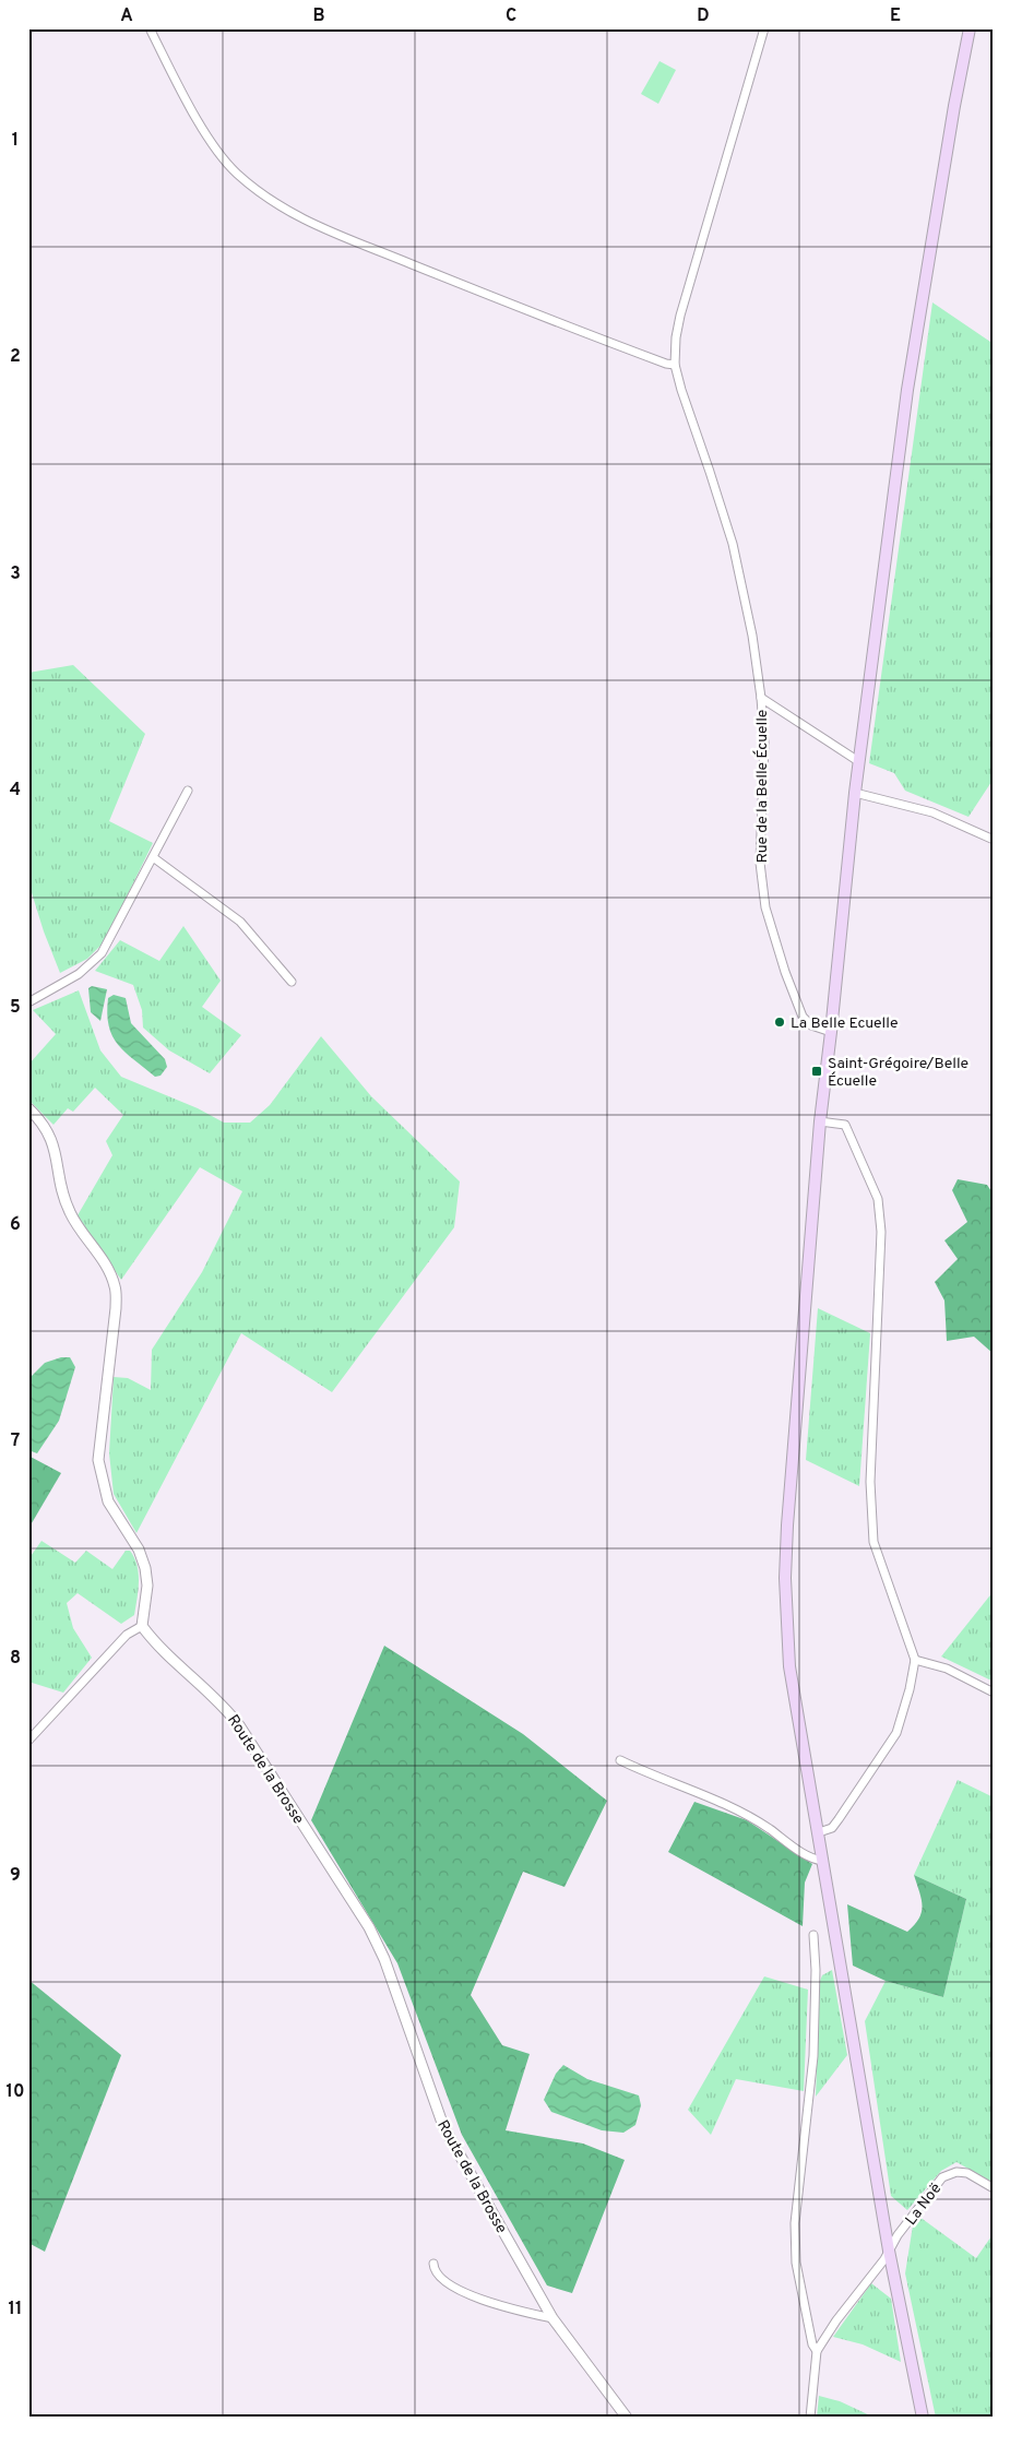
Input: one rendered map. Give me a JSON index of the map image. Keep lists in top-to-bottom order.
{
  "streets": {
    "street": ["Rue de la Belle Écuelle", "Route de la Brosse", "La Noë"]
  },
  "places": {
    "other": ["La Belle Ecuelle"],
    "transit": ["Saint-Grégoire/Belle Écuelle"]
  },
  "grid": {
    "columns": [
      "A",
      "B",
      "C",
      "D",
      "E"
    ],
    "rows": [
      "1",
      "2",
      "3",
      "4",
      "5",
      "6",
      "7",
      "8",
      "9",
      "10",
      "11"
    ]
  }
}
